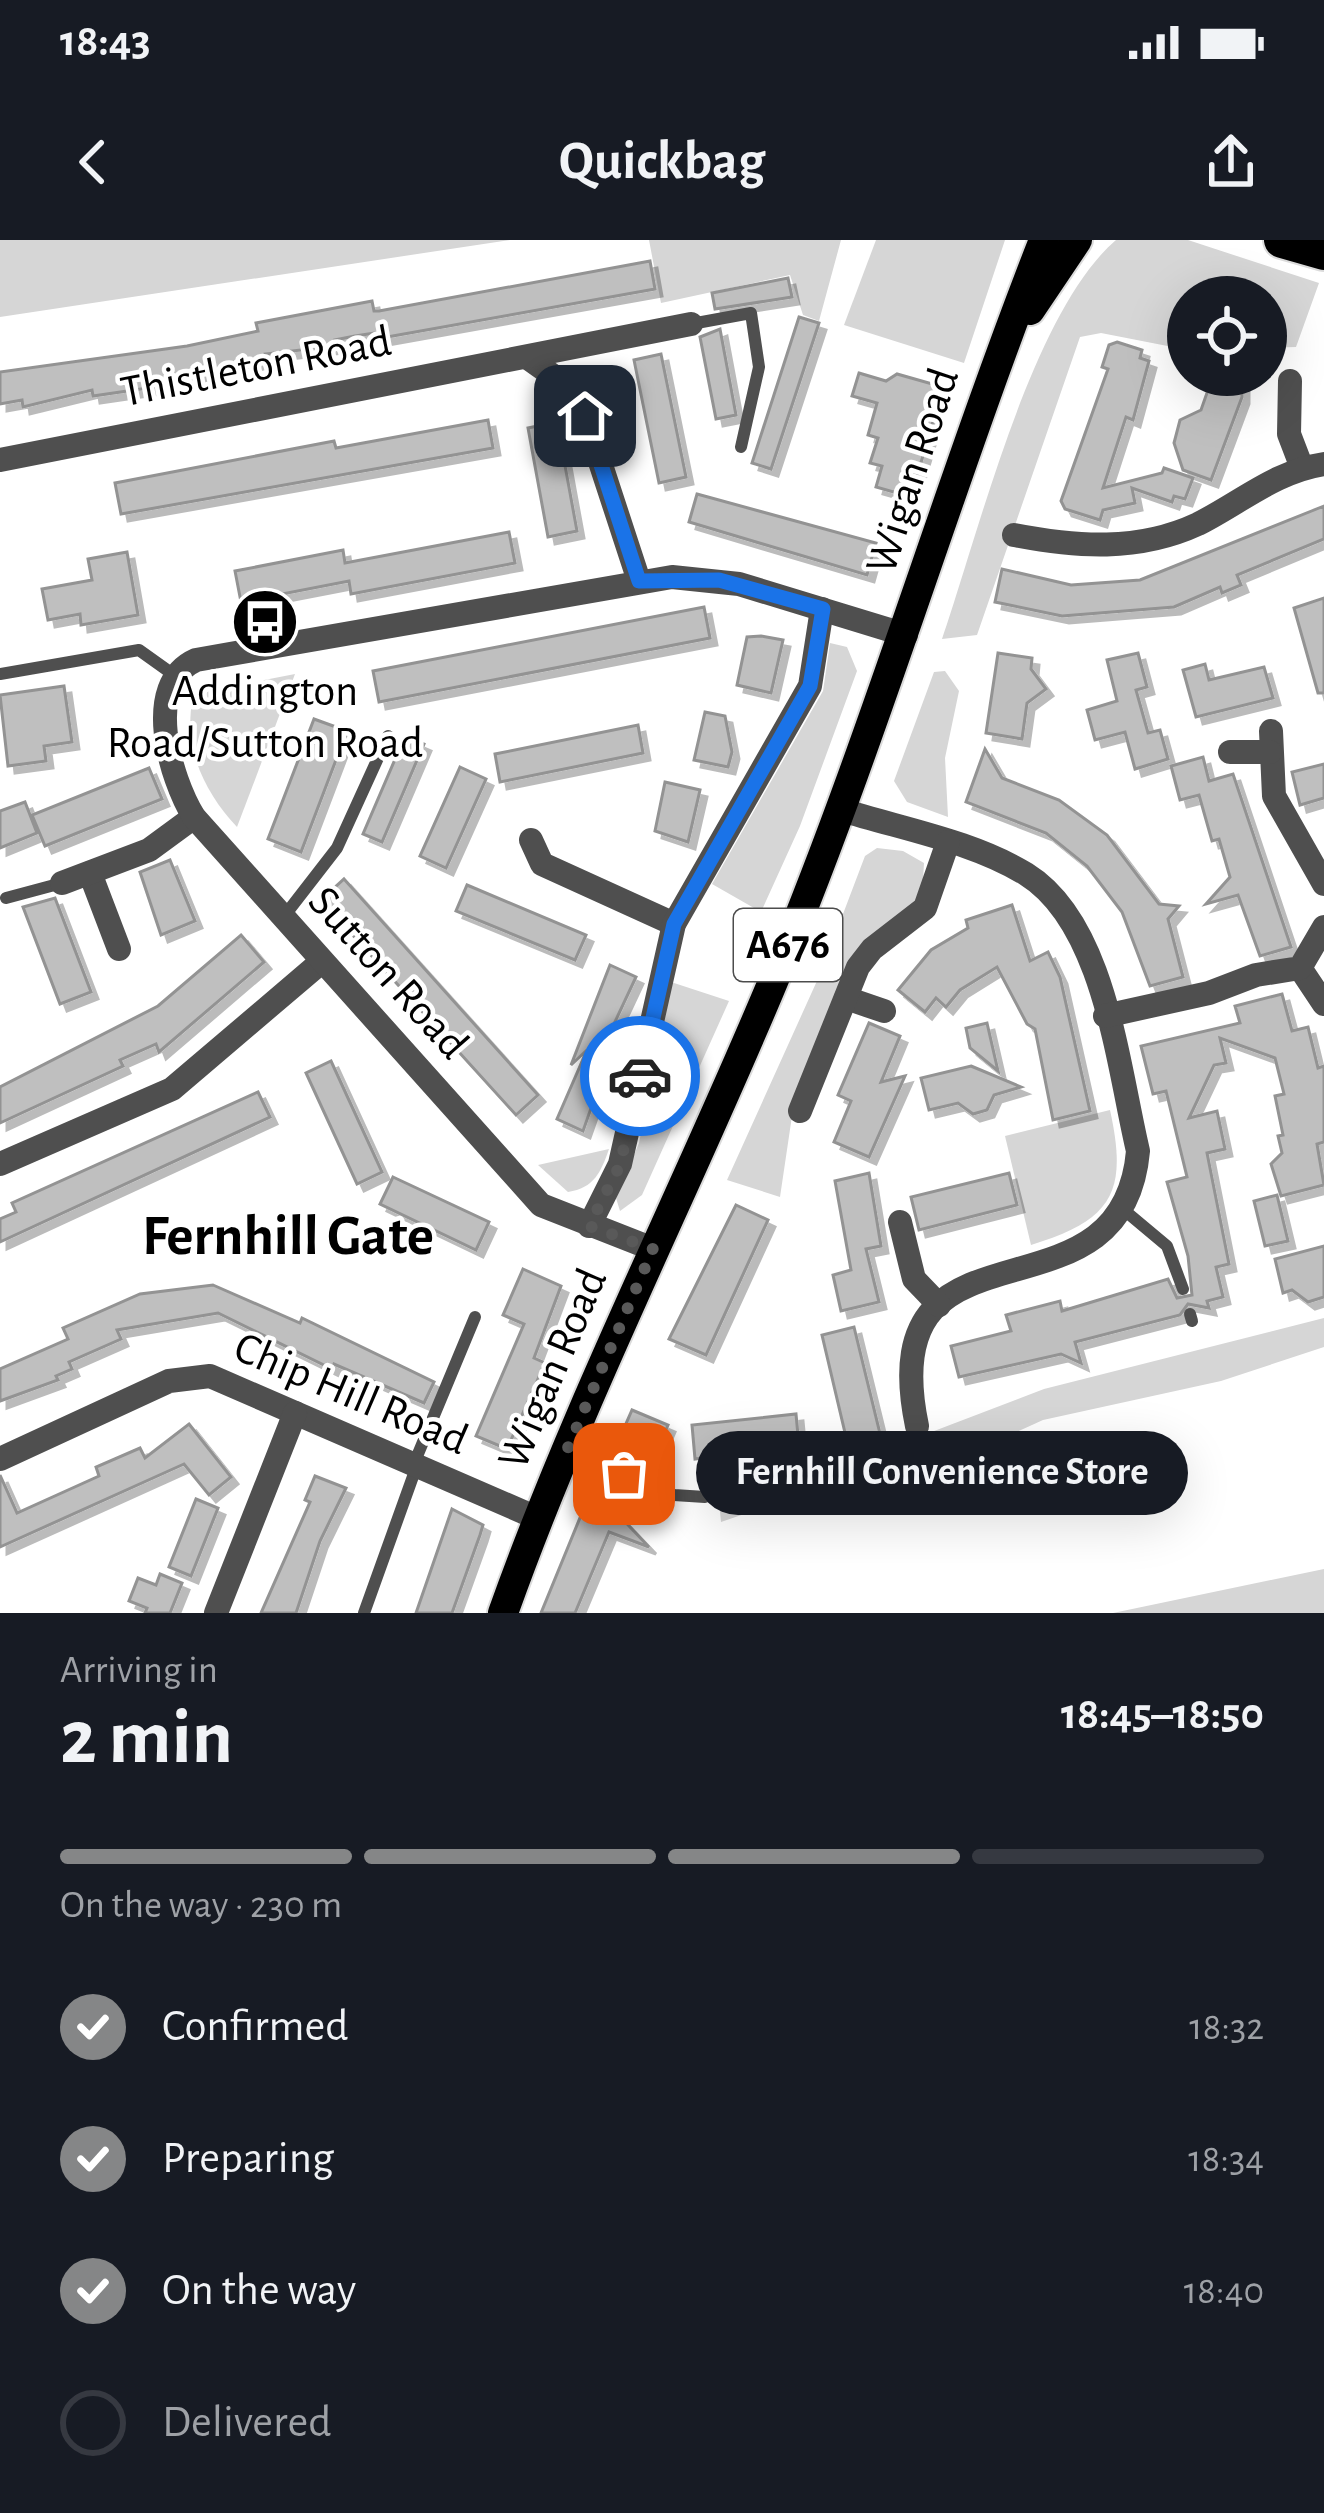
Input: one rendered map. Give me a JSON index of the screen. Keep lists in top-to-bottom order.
{
  "streets": {
    "main road": ["Wigan Road", "A676"],
    "street": ["Thistleton Road", "Sutton Road", "Chip Hill Road"]
  },
  "crossings": [
    ["Wigan Road", "Sutton Road"],
    ["Wigan Road", "Chip Hill Road"]
  ],
  "districts": ["Fernhill Gate"],
  "places": {
    "bus stop": ["Addington Road/Sutton Road"],
    "other": ["Fernhill Convenience Store"]
  },
  "page": {
    "status": "18:43",
    "header": "Quickbag",
    "bubble": "Fernhill Convenience Store",
    "heading": ["2 min", "Arriving in", "18:45–18:50"],
    "bar": "On the way · 230 m",
    "list": [
      ["Confirmed", "18:32"],
      ["Preparing", "18:34"],
      ["On the way", "18:40"],
      "Delivered"
    ]
  }
}
